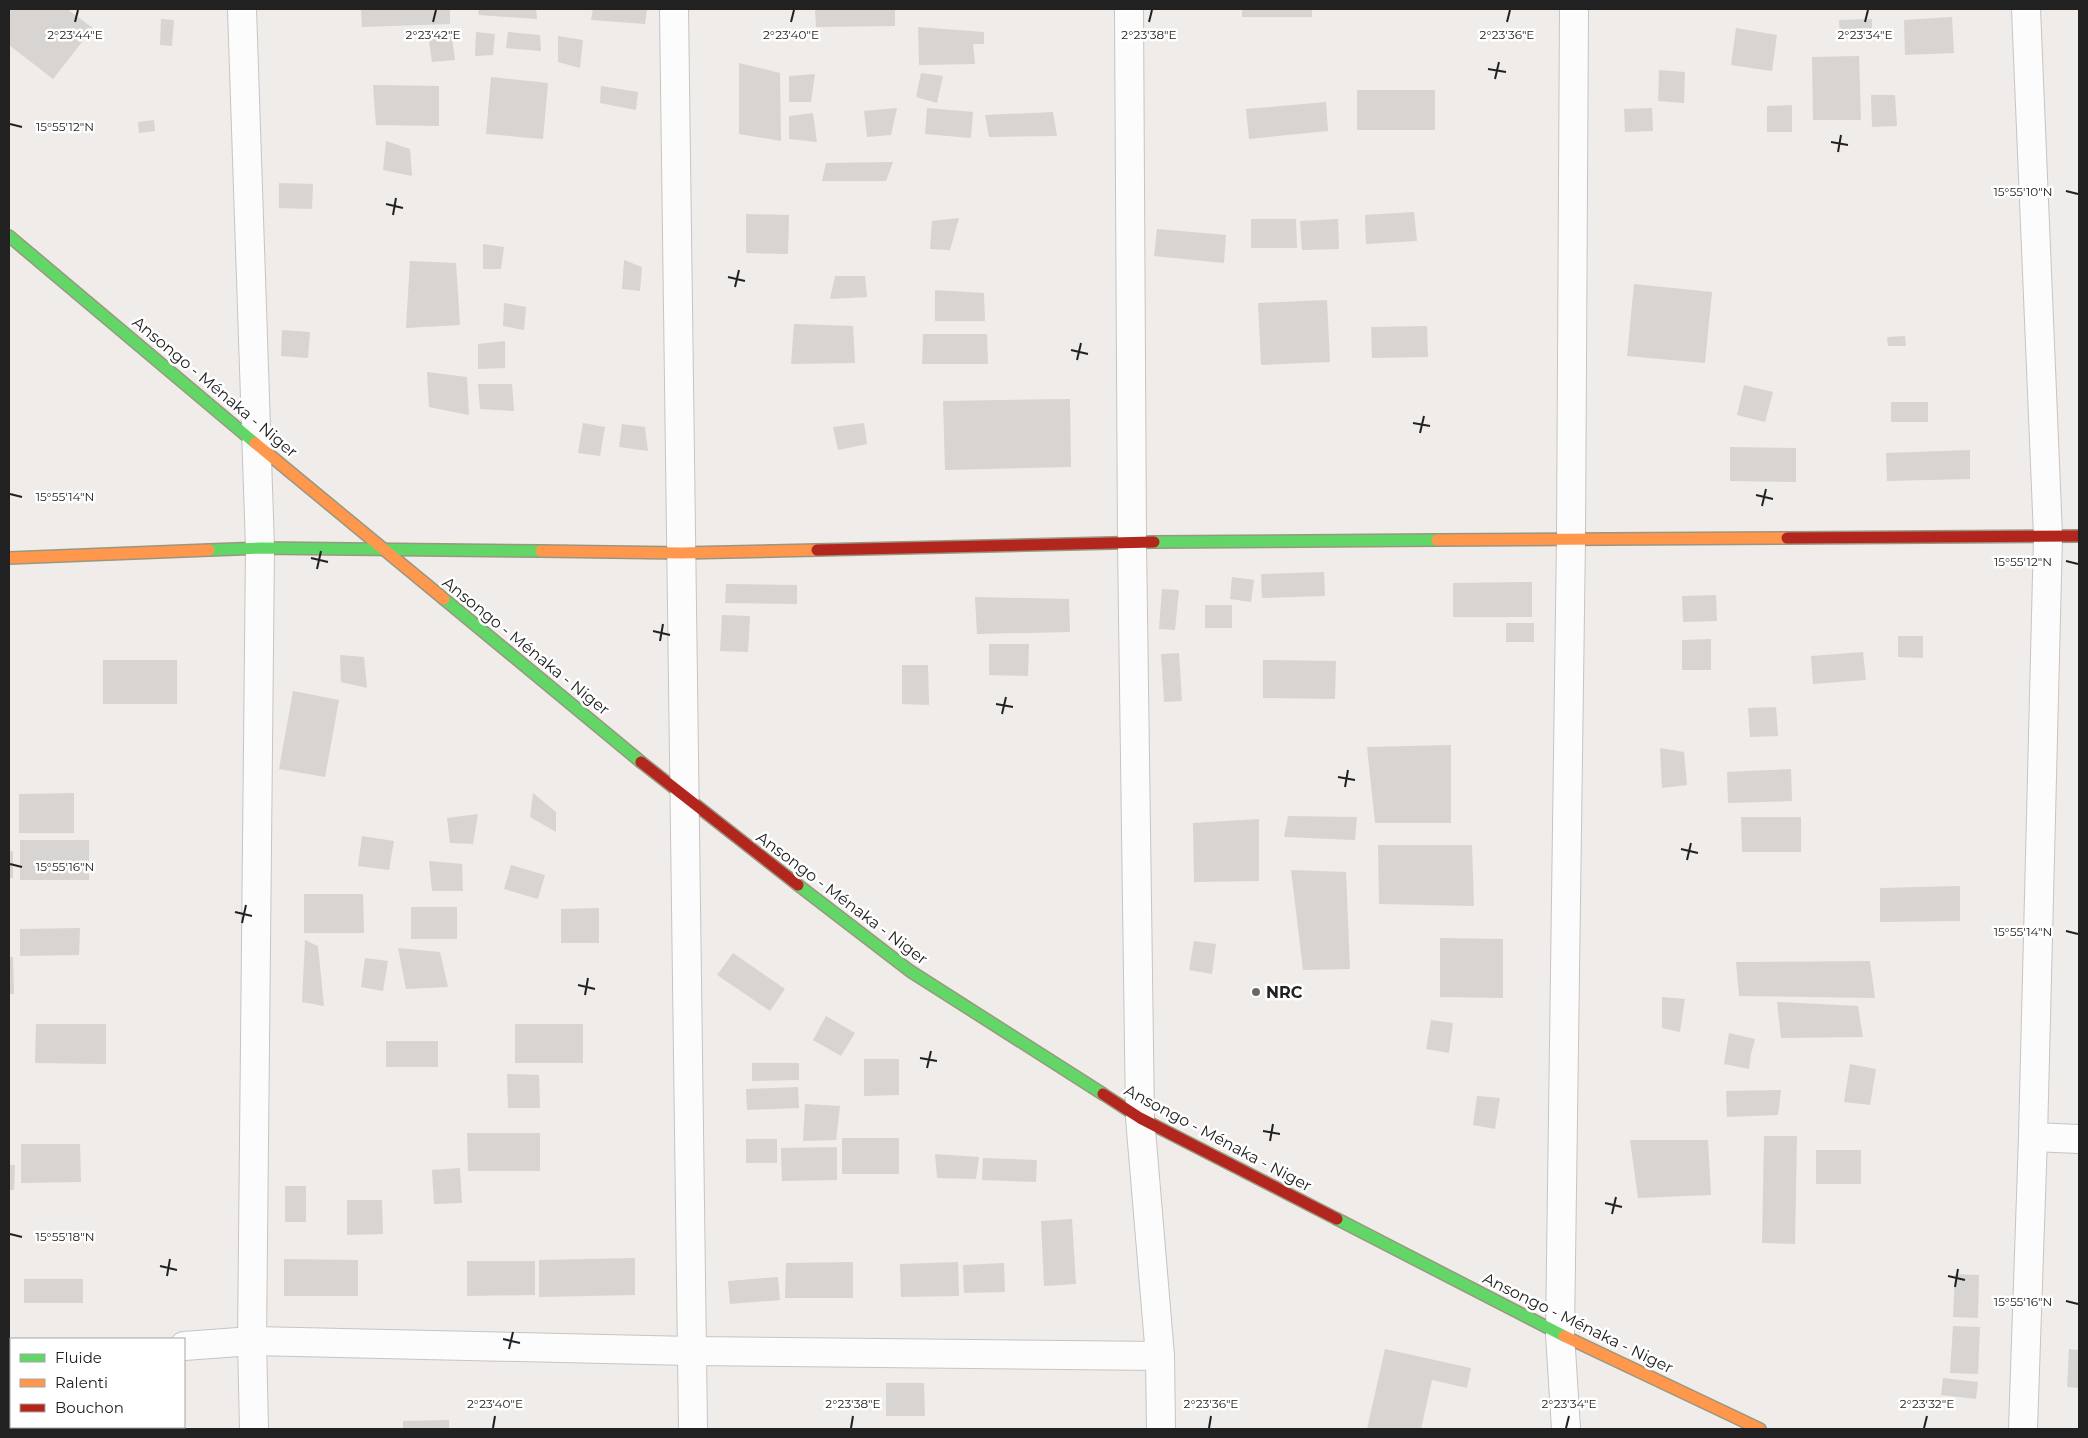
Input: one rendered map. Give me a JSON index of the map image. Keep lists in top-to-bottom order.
{
  "streets": {
    "main road": ["Ansongo - Ménaka - Niger"]
  },
  "places": ["NRC"],
  "legend": ["Fluide", "Ralenti", "Bouchon"],
  "coordinates": [
    "2°23'44\"E",
    "2°23'42\"E",
    "2°23'40\"E",
    "2°23'38\"E",
    "2°23'36\"E",
    "2°23'34\"E",
    "15°55'12\"N",
    "15°55'10\"N",
    "15°55'14\"N",
    "15°55'16\"N",
    "15°55'18\"N",
    "2°23'32\"E"
  ]
}
